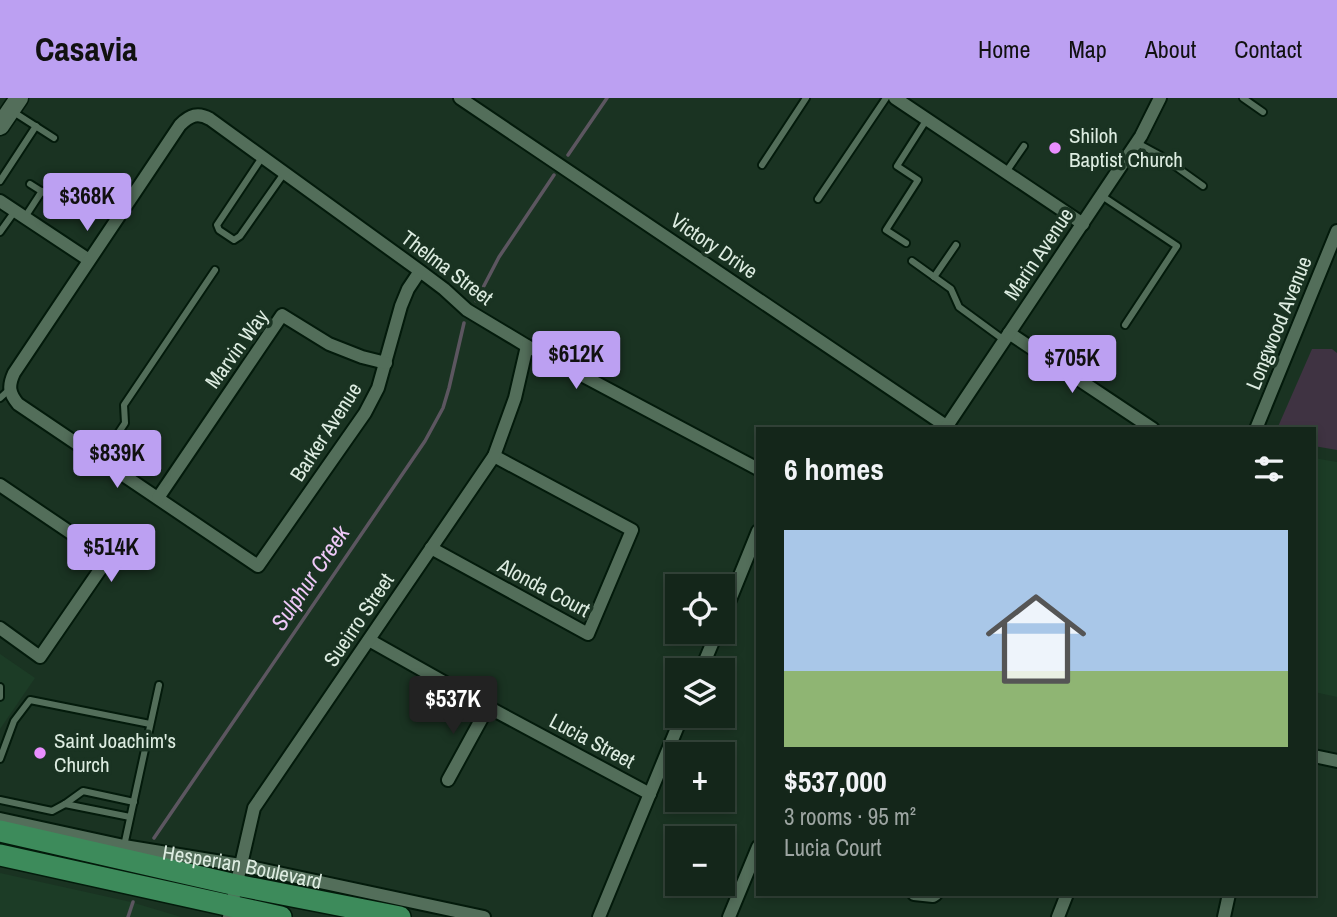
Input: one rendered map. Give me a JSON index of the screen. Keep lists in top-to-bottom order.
{
  "streets": {
    "main road": ["Hesperian Boulevard"],
    "street": [
      "Victory Drive",
      "Marin Avenue",
      "Thelma Street",
      "Longwood Avenue",
      "Marvin Way",
      "Barker Avenue",
      "Alonda Court",
      "Sueirro Street",
      "Lucia Street"
    ]
  },
  "crossings": [
    ["Thelma Street", "Barker Avenue"],
    ["Thelma Street", "Sueirro Street"],
    ["Marvin Way", "Barker Avenue"],
    ["Alonda Court", "Sueirro Street"],
    ["Sueirro Street", "Lucia Street"],
    ["Sueirro Street", "Hesperian Boulevard"]
  ],
  "water": ["Sulphur Creek"],
  "places": ["Shiloh Baptist Church", "Saint Joachim's Church"],
  "page": {
    "header": "Casavia",
    "nav": [
      "Home",
      "Map",
      "About",
      "Contact"
    ],
    "price": [
      "$368K",
      "$612K",
      "$705K",
      "$839K",
      "$514K",
      "$537K"
    ],
    "heading": "6 homes",
    "list": [
      {
        "name": "$537,000",
        "note": "3 rooms · 95 m² · Lucia Court"
      }
    ],
    "map_buttons": ["+", "−"]
  }
}
